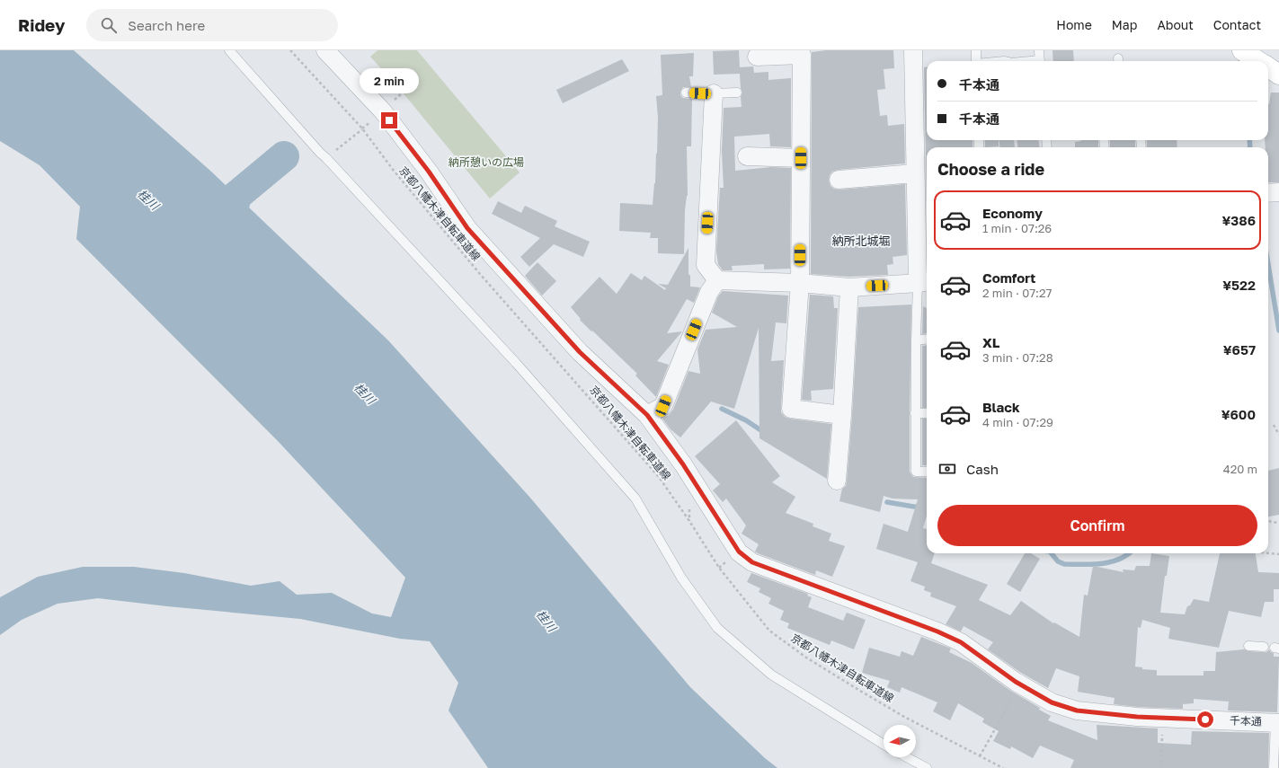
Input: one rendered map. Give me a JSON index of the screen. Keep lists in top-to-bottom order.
{
  "streets": {
    "street": ["千本通"],
    "path": ["京都八幡木津自転車道線"]
  },
  "districts": ["納所北城堀"],
  "water": ["桂川"],
  "parks": ["納所憩いの広場"],
  "north": "left",
  "page": {
    "header": "Ridey",
    "search": "Search here",
    "nav": [
      "Home",
      "Map",
      "About",
      "Contact"
    ],
    "banner": ["千本通", "千本通"],
    "bubble": "2 min",
    "heading": "Choose a ride",
    "list": [
      {
        "name": "Economy",
        "note": "1 min · 07:26",
        "value": "¥386"
      },
      {
        "name": "Comfort",
        "note": "2 min · 07:27",
        "value": "¥522"
      },
      {
        "name": "XL",
        "note": "3 min · 07:28",
        "value": "¥657"
      },
      {
        "name": "Black",
        "note": "4 min · 07:29",
        "value": "¥600"
      }
    ],
    "pay": ["Cash", "420 m"],
    "buttons": "Confirm"
  }
}
